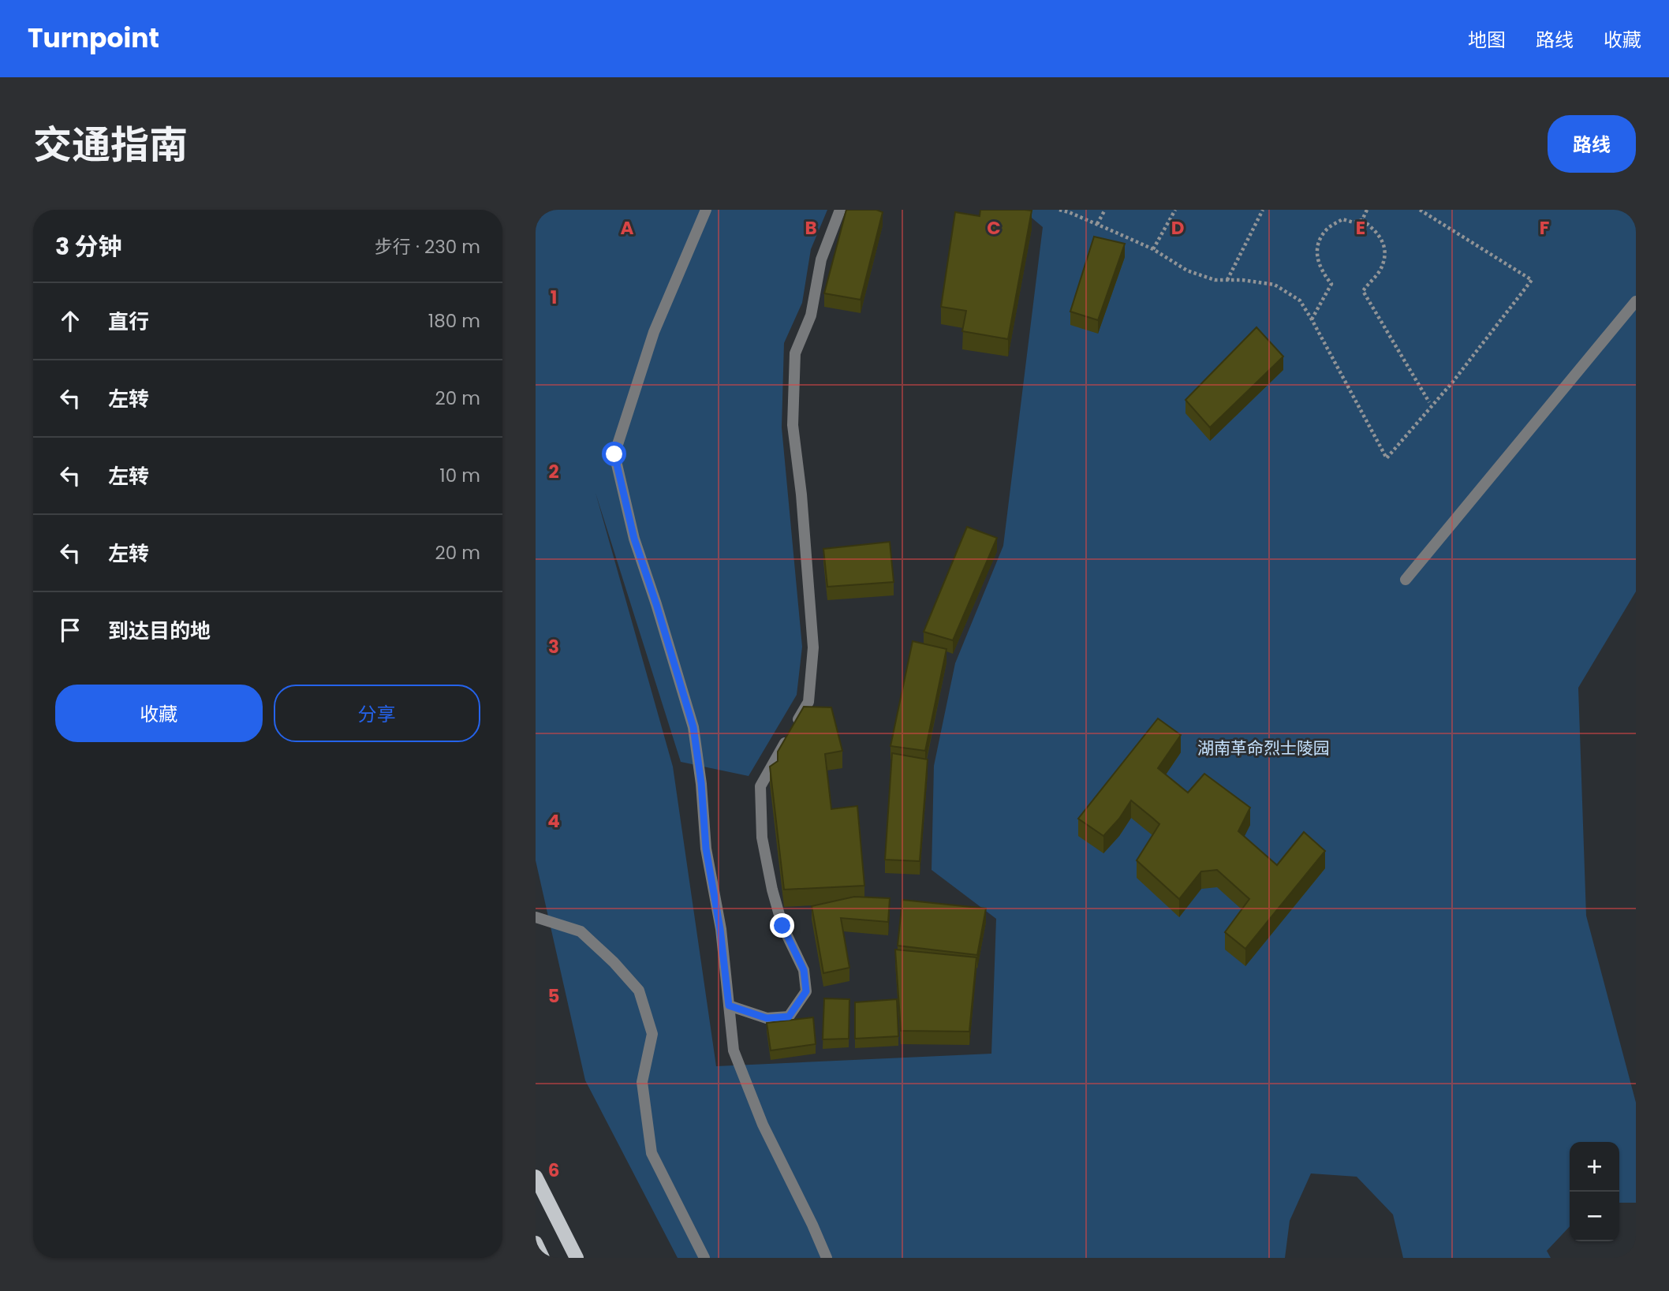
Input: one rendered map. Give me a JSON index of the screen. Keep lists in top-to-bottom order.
{
  "parks": ["湖南革命烈士陵园"],
  "page": {
    "header": "Turnpoint",
    "nav": ["地图", "路线", "收藏"],
    "title": "交通指南",
    "buttons": [
      "路线",
      ["收藏", "分享"]
    ],
    "heading": ["3 分钟", "步行 · 230 m"],
    "list": [
      ["直行", "180 m"],
      ["左转", "20 m"],
      ["左转", "10 m"],
      ["左转", "20 m"],
      "到达目的地"
    ],
    "map_buttons": ["+", "−"]
  },
  "grid": {
    "columns": [
      "A",
      "B",
      "C",
      "D",
      "E",
      "F"
    ],
    "rows": [
      "1",
      "2",
      "3",
      "4",
      "5",
      "6"
    ]
  }
}
